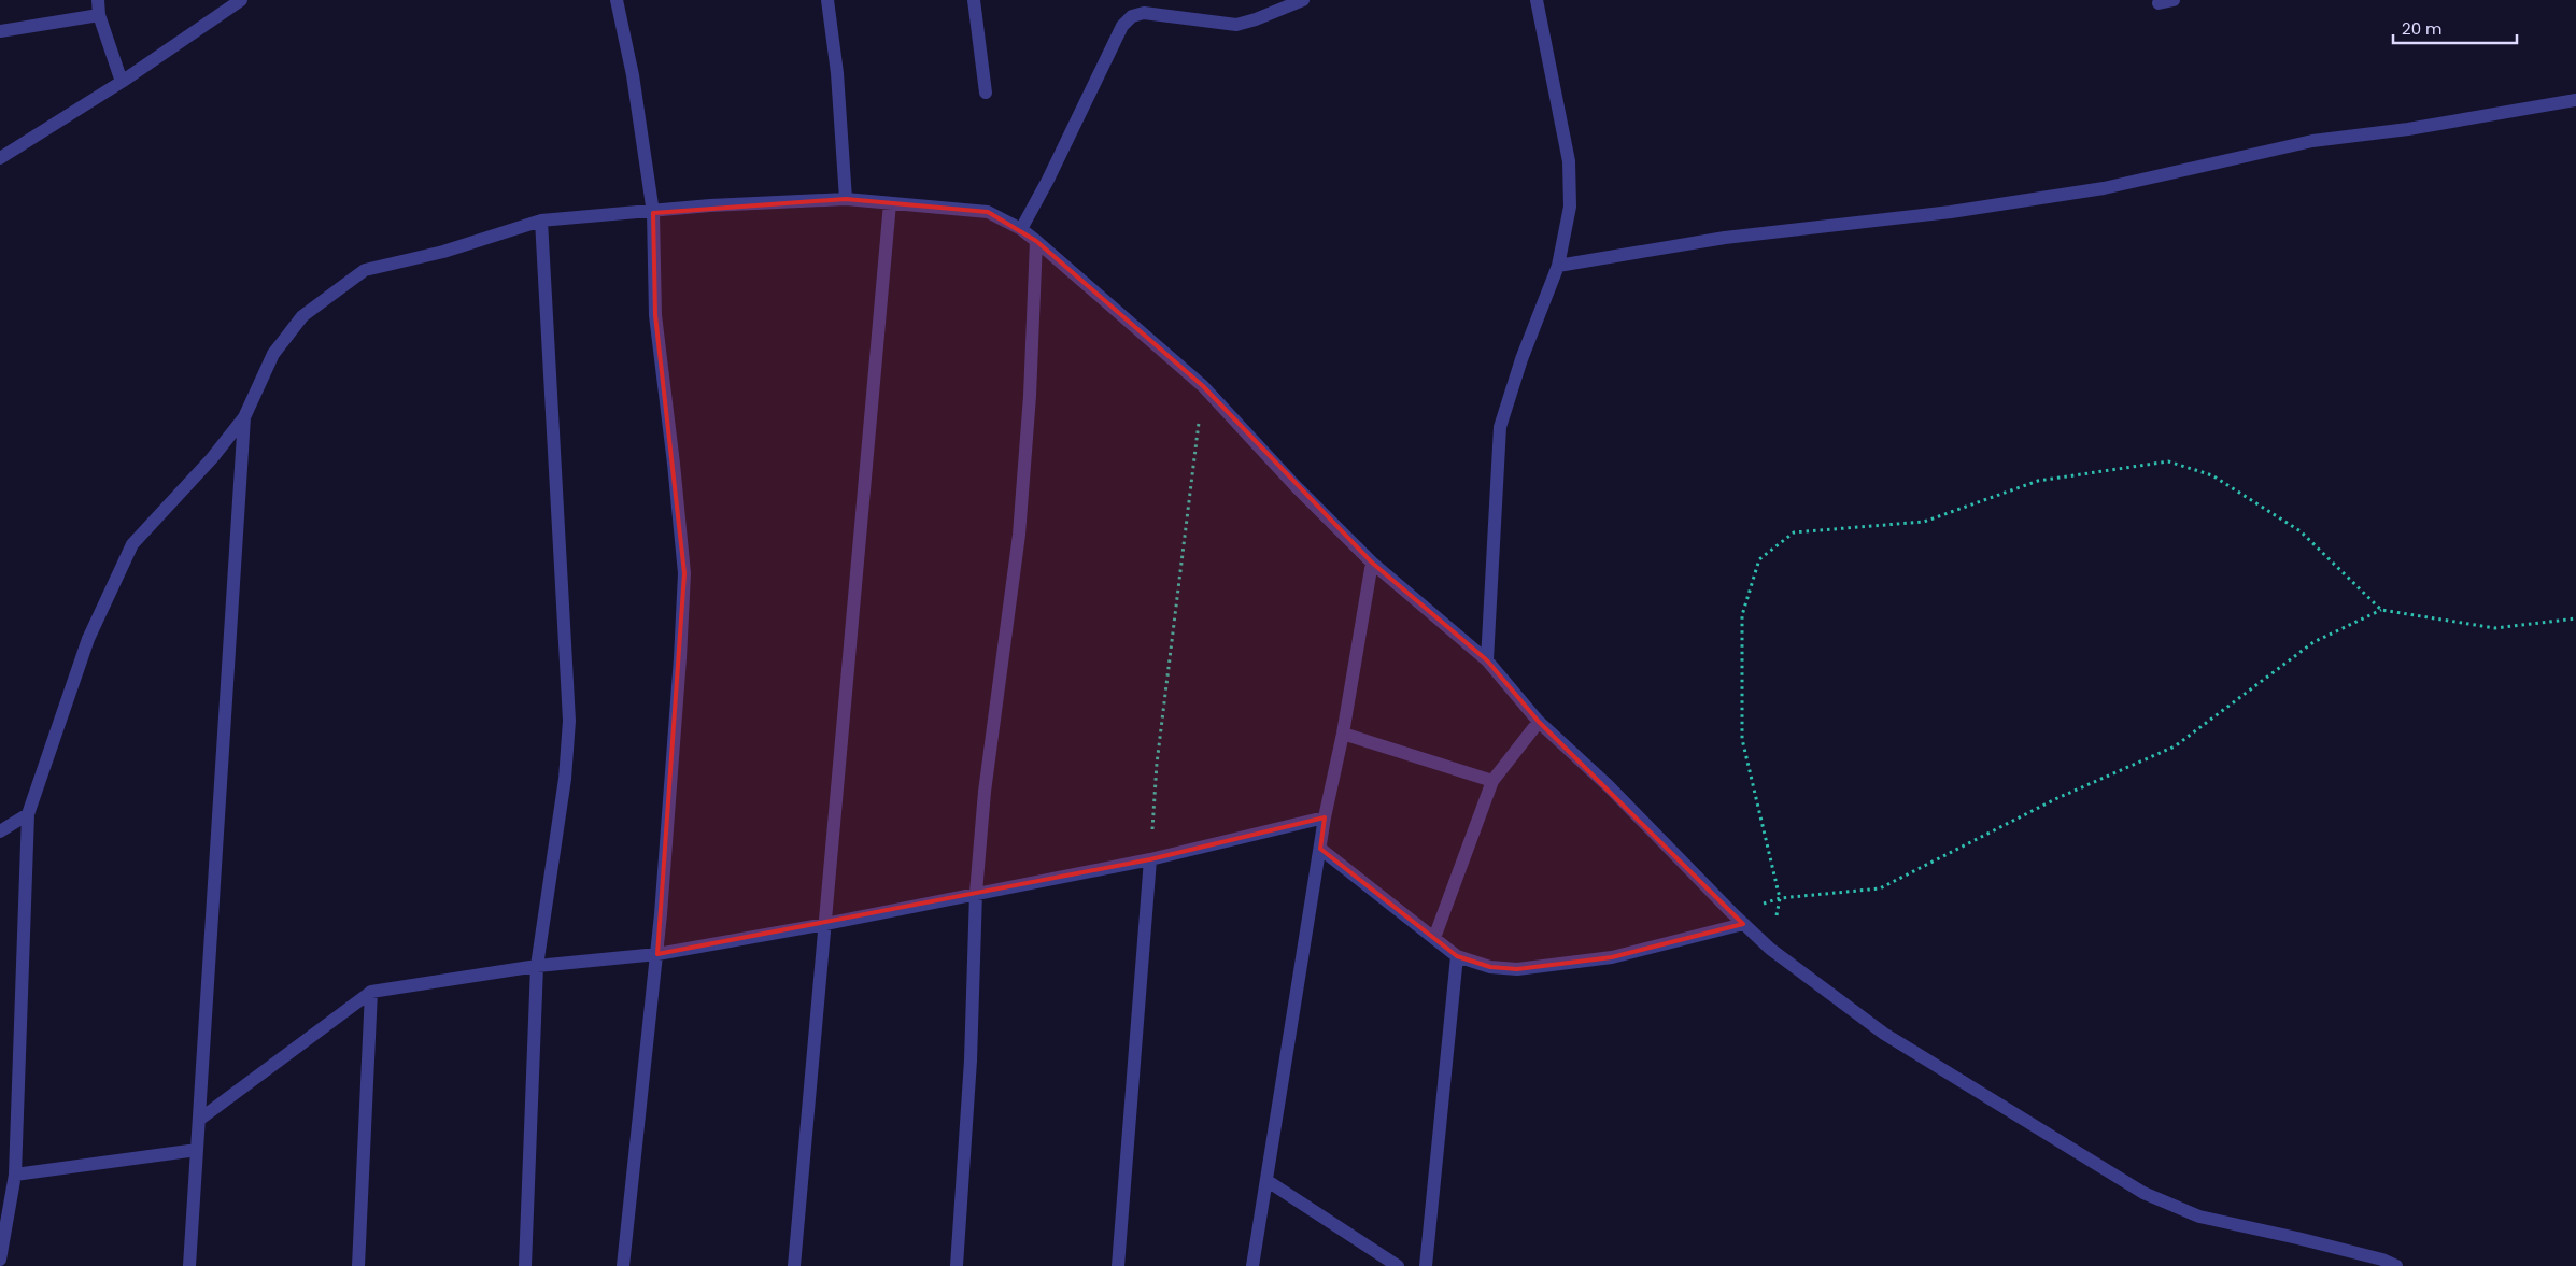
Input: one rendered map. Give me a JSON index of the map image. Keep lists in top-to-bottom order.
{
  "scale_bar": "20 m"
}
